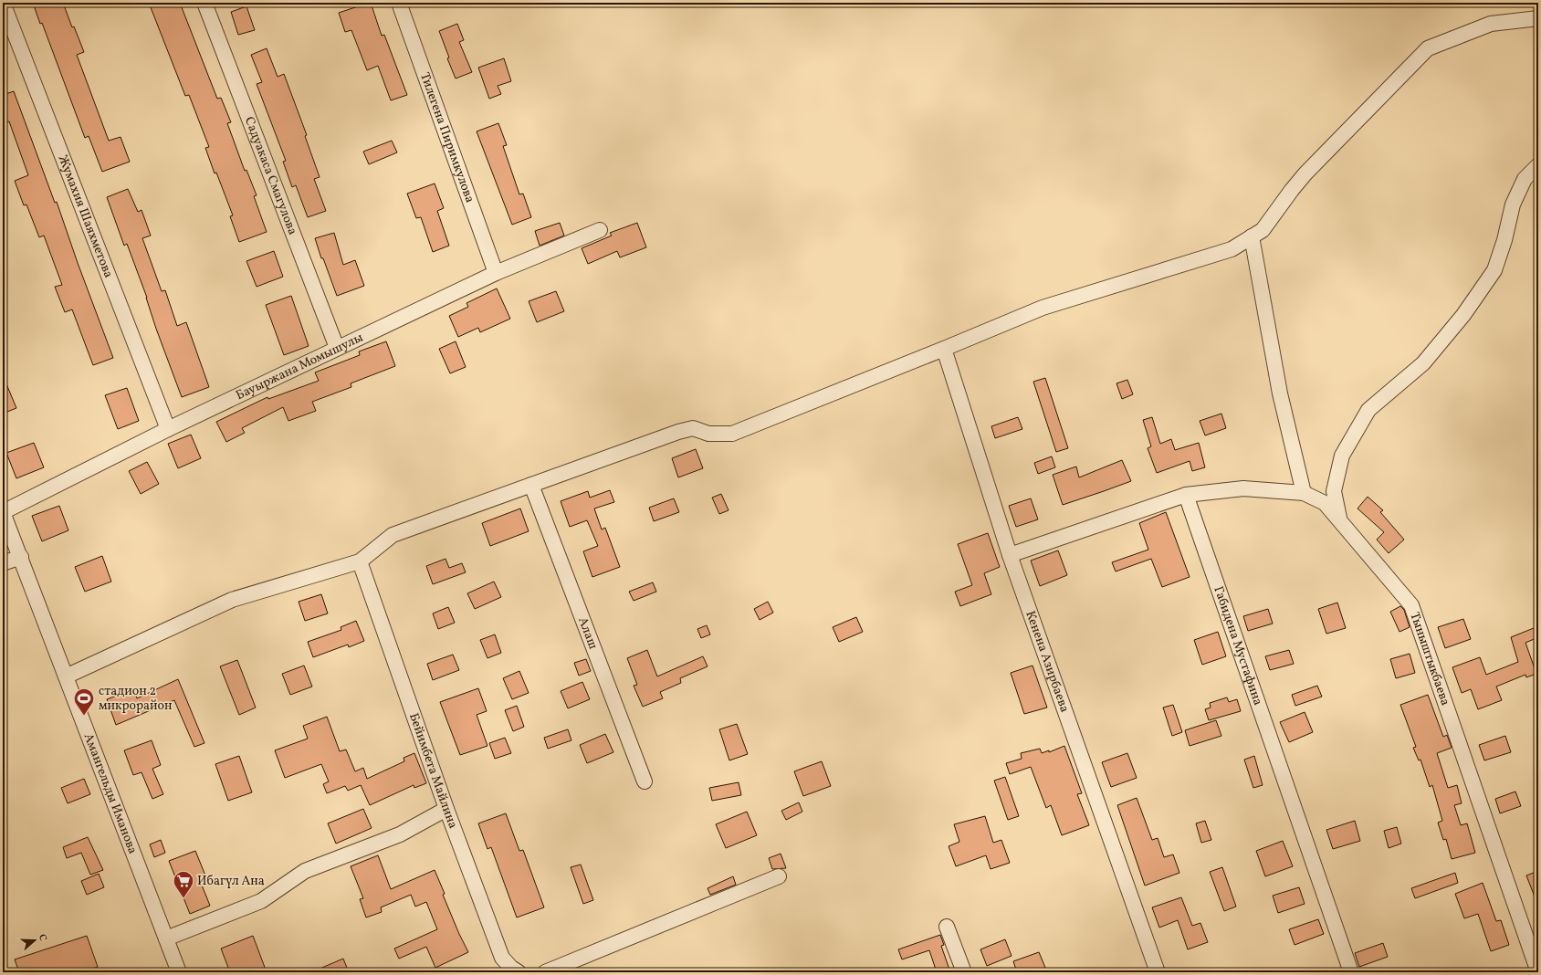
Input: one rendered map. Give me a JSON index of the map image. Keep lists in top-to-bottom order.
{
  "streets": {
    "street": [
      "Тилегена Пиримкулова",
      "Садуакаса Смагулова",
      "Жумахия Шаяхметова",
      "Бауыржана Момышулы",
      "Алаш",
      "Габидена Мустафина",
      "Тыныштыкбаева",
      "Кенена Азирбаева",
      "Бейимбета Майлина",
      "Амангельды Иманова"
    ]
  },
  "crossings": [
    ["Тилегена Пиримкулова", "Бауыржана Момышулы"],
    ["Садуакаса Смагулова", "Бауыржана Момышулы"],
    ["Жумахия Шаяхметова", "Бауыржана Момышулы"],
    ["Бауыржана Момышулы", "Амангельды Иманова"],
    ["Габидена Мустафина", "Тыныштыкбаева"]
  ],
  "places": {
    "sports": ["стадион 2 микрорайон"],
    "supermarket": ["Ибагүл Ана"]
  },
  "north": "right"
}
